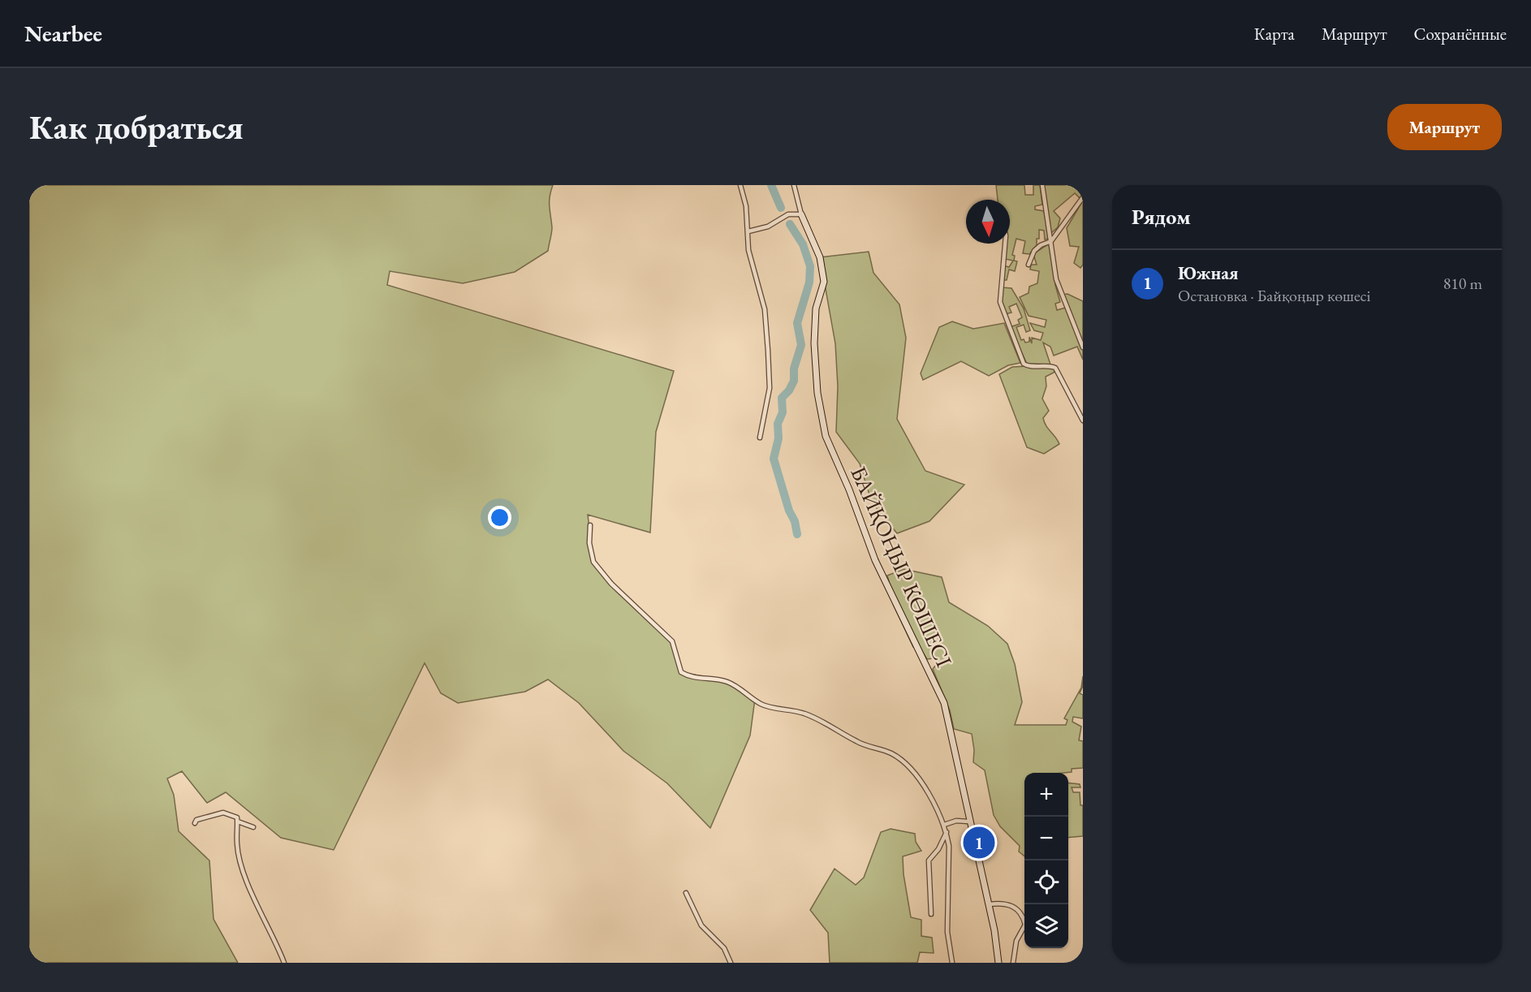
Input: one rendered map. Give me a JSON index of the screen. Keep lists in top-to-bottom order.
{
  "streets": {
    "street": ["БАЙҚОҢЫР КӨШЕСІ"]
  },
  "north": "bottom",
  "page": {
    "header": "Nearbee",
    "nav": ["Карта", "Маршрут", "Сохранённые"],
    "buttons": "Маршрут",
    "title": "Как добраться",
    "heading": "Рядом",
    "list": [
      {
        "mark": "1",
        "name": "Южная",
        "note": "Остановка · Байқоңыр көшесі",
        "value": "810 m"
      }
    ],
    "map_buttons": ["+", "−"],
    "pins": "1"
  }
}
